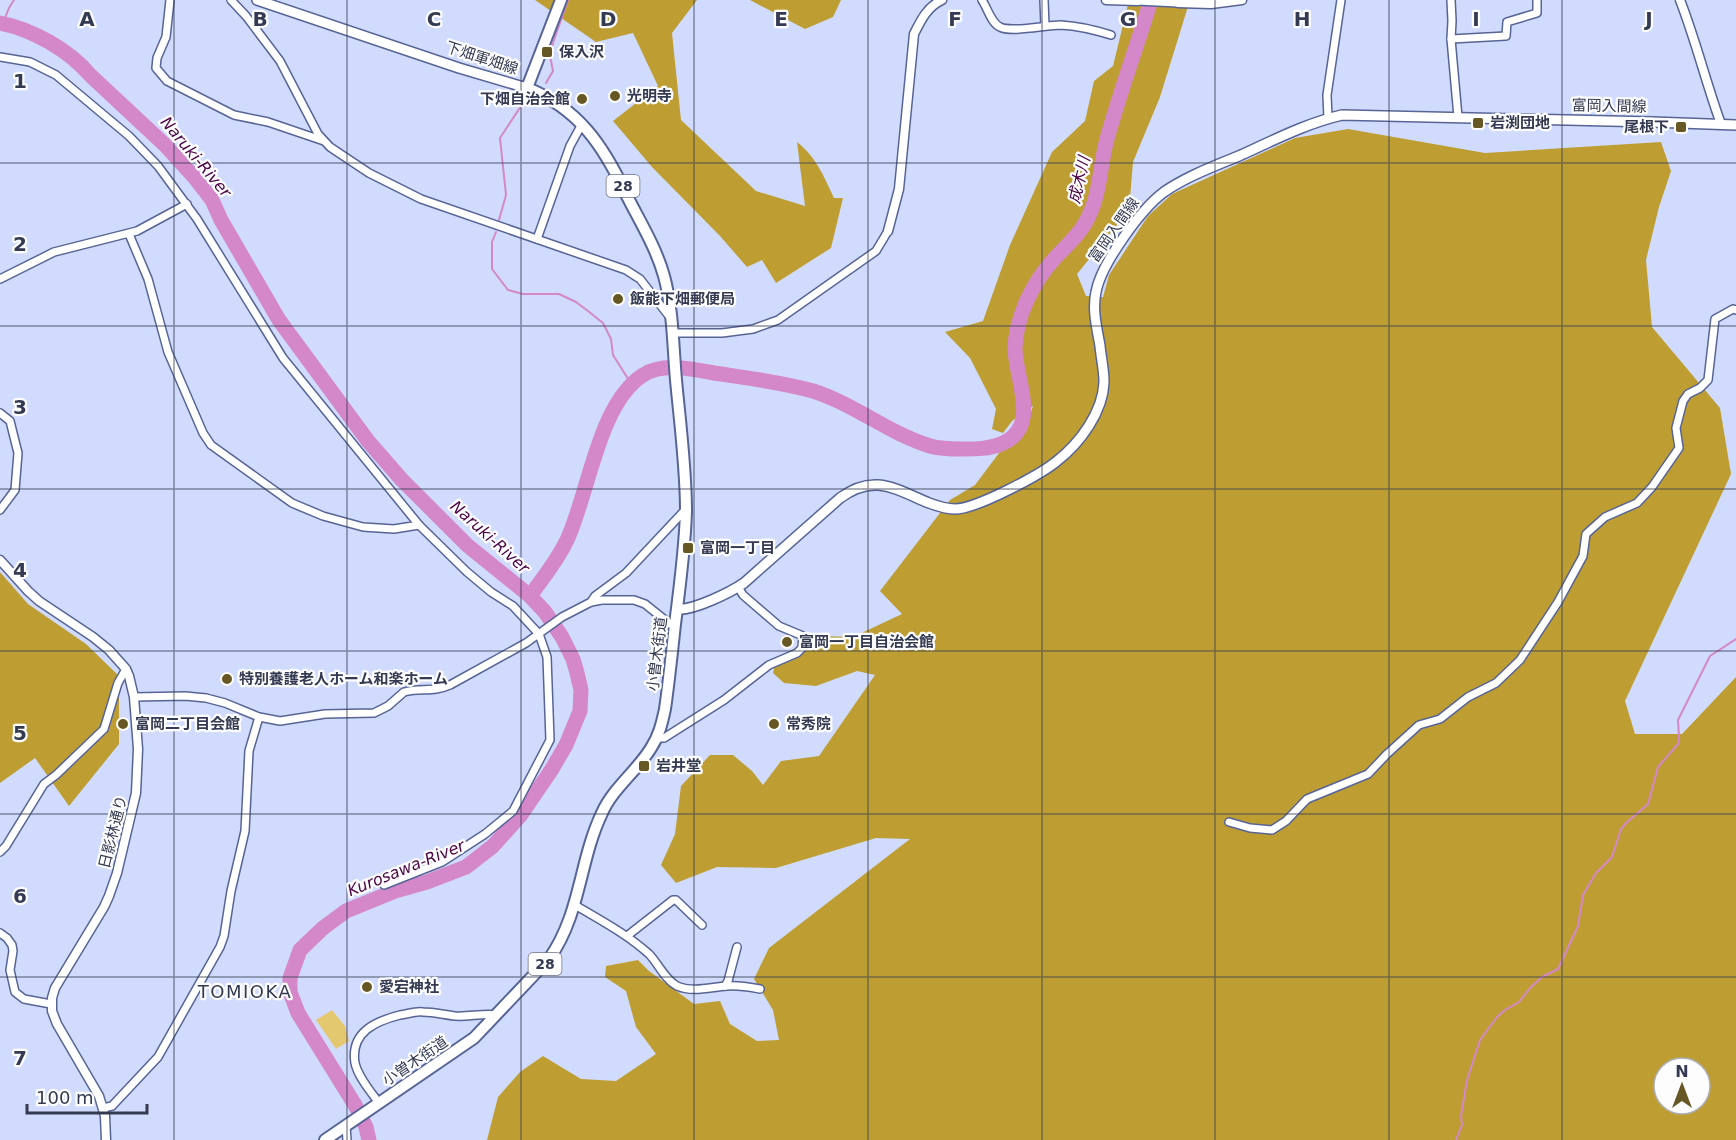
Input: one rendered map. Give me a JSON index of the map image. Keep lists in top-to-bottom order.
{
  "streets": {
    "main road": [
      "下畑軍畑線",
      "富岡入間線",
      "28",
      "小曽木街道"
    ],
    "street": ["日影林通り"]
  },
  "crossings": [
    ["下畑軍畑線", "小曽木街道"],
    ["富岡入間線", "小曽木街道"]
  ],
  "districts": ["TOMIOKA"],
  "water": ["Naruki-River", "成木川", "Kurosawa-River"],
  "places": {
    "transit": [
      "保入沢",
      "岩渕団地",
      "尾根下",
      "富岡一丁目",
      "岩井堂"
    ],
    "other": [
      "光明寺",
      "下畑自治会館",
      "飯能下畑郵便局",
      "富岡一丁目自治会館",
      "特別養護老人ホーム和楽ホーム",
      "富岡二丁目会館",
      "常秀院",
      "愛宕神社"
    ]
  },
  "scale_bar": "100 m",
  "north": "top",
  "grid": {
    "columns": [
      "A",
      "B",
      "C",
      "D",
      "E",
      "F",
      "G",
      "H",
      "I",
      "J"
    ],
    "rows": [
      "1",
      "2",
      "3",
      "4",
      "5",
      "6",
      "7"
    ]
  }
}
